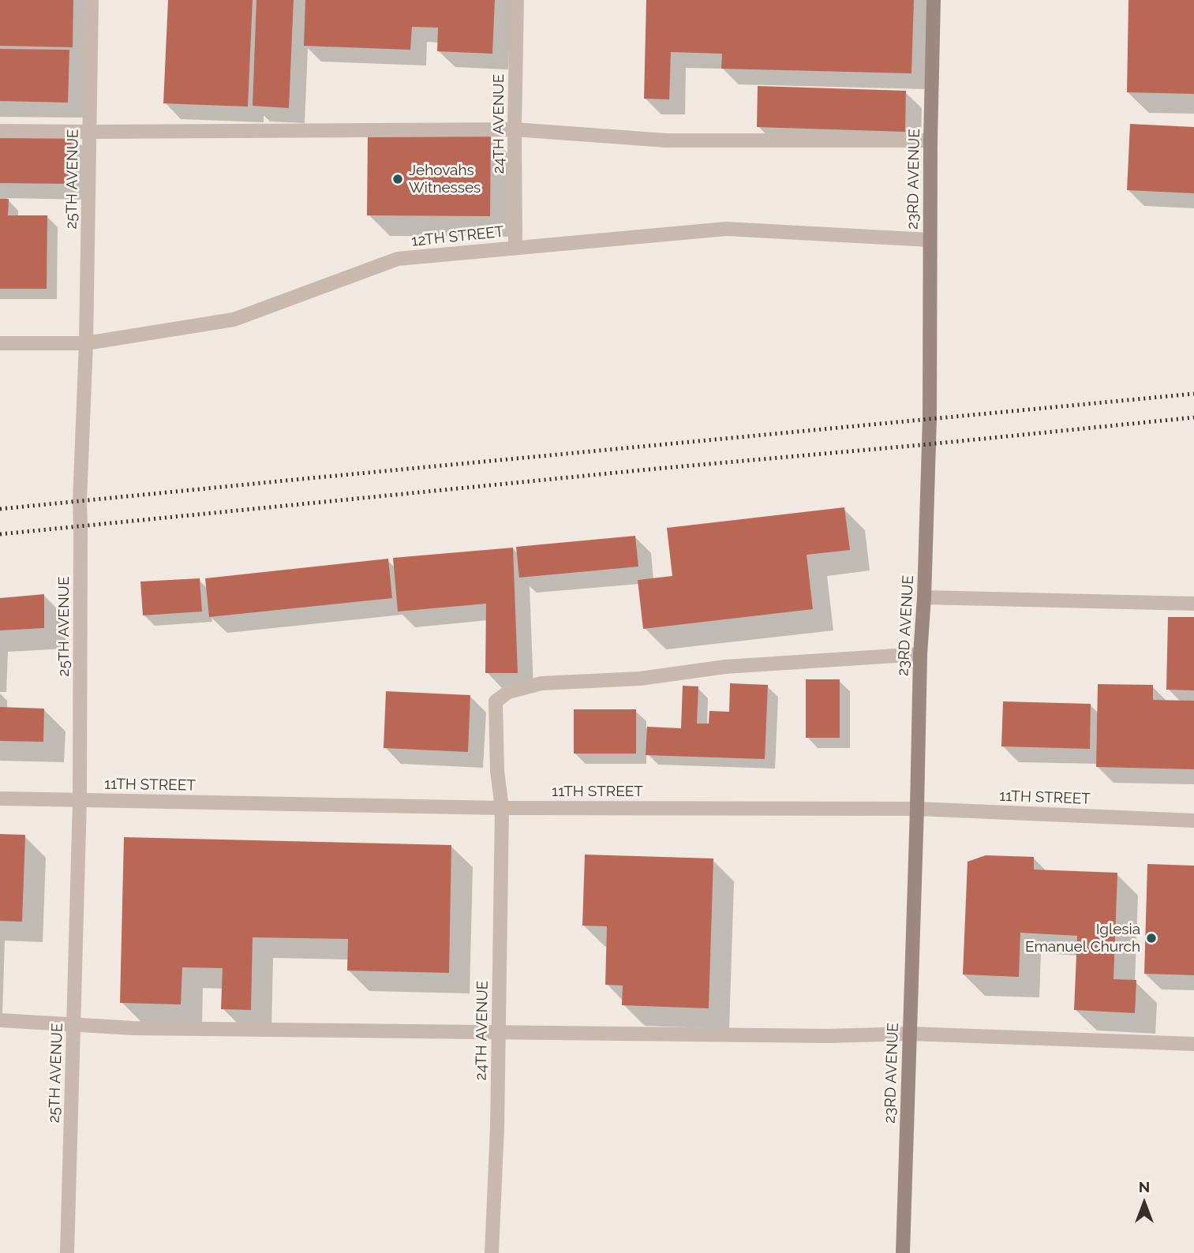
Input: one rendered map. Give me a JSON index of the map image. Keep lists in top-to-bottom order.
{
  "streets": {
    "main road": ["23RD AVENUE"],
    "street": [
      "24TH AVENUE",
      "25TH AVENUE",
      "12TH STREET",
      "11TH STREET"
    ]
  },
  "crossings": [
    ["24TH AVENUE", "23RD AVENUE"],
    ["24TH AVENUE", "12TH STREET"],
    ["24TH AVENUE", "11TH STREET"],
    ["25TH AVENUE", "12TH STREET"],
    ["25TH AVENUE", "11TH STREET"],
    ["23RD AVENUE", "12TH STREET"],
    ["23RD AVENUE", "11TH STREET"]
  ],
  "places": ["Jehovahs Witnesses", "Iglesia Emanuel Church"],
  "north": "top"
}
